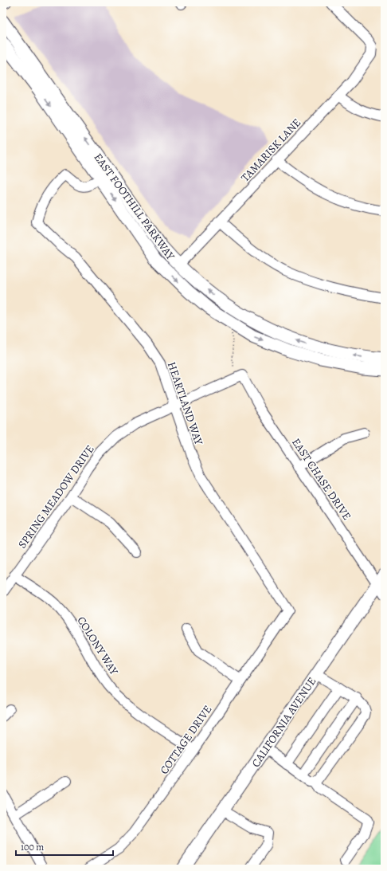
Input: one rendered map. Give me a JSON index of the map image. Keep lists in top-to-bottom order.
{
  "streets": {
    "main road": ["EAST FOOTHILL PARKWAY", "CALIFORNIA AVENUE"],
    "street": [
      "TAMARISK LANE",
      "HEARTLAND WAY",
      "EAST CHASE DRIVE",
      "SPRING MEADOW DRIVE",
      "COLONY WAY",
      "COTTAGE DRIVE"
    ]
  },
  "crossings": [
    ["TAMARISK LANE", "EAST FOOTHILL PARKWAY"],
    ["EAST FOOTHILL PARKWAY", "HEARTLAND WAY"],
    ["HEARTLAND WAY", "SPRING MEADOW DRIVE"],
    ["HEARTLAND WAY", "COTTAGE DRIVE"],
    ["EAST CHASE DRIVE", "SPRING MEADOW DRIVE"],
    ["EAST CHASE DRIVE", "CALIFORNIA AVENUE"],
    ["SPRING MEADOW DRIVE", "COLONY WAY"],
    ["COLONY WAY", "COTTAGE DRIVE"]
  ],
  "scale_bar": "100 m"
}
